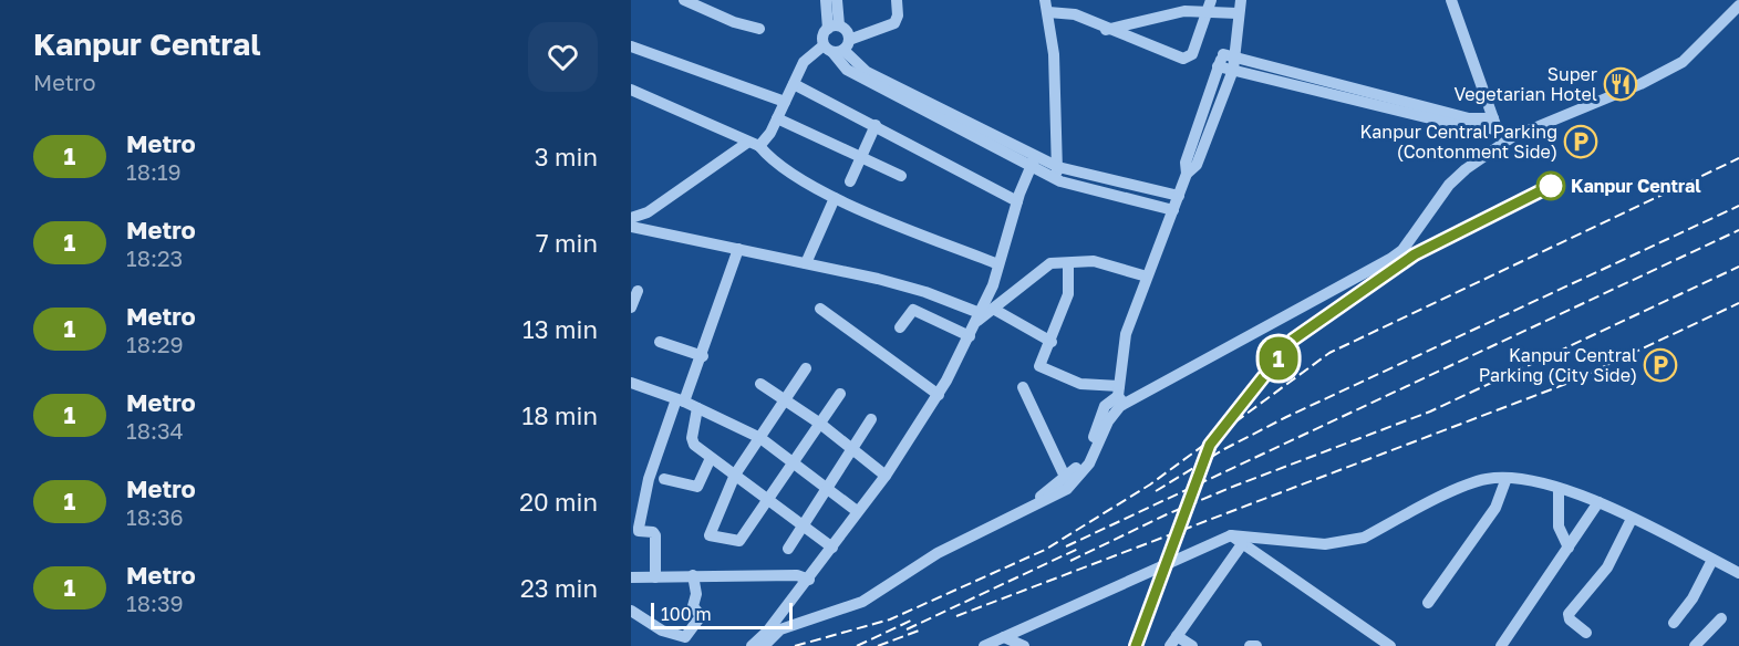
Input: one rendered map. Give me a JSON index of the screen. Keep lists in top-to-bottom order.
{
  "places": {
    "restaurant": ["Super Vegetarian Hotel"],
    "parking": ["Kanpur Central Parking (Contonment Side)", "Kanpur Central Parking (City Side)"],
    "other": ["Kanpur Central"]
  },
  "lines": ["metro line 1"],
  "scale_bar": "100 m",
  "page": {
    "heading": ["Kanpur Central", "Metro"],
    "on_map": "1",
    "list": [
      {
        "mark": "1",
        "name": "Metro",
        "note": "18:19",
        "value": "3 min"
      },
      {
        "mark": "1",
        "name": "Metro",
        "note": "18:23",
        "value": "7 min"
      },
      {
        "mark": "1",
        "name": "Metro",
        "note": "18:29",
        "value": "13 min"
      },
      {
        "mark": "1",
        "name": "Metro",
        "note": "18:34",
        "value": "18 min"
      },
      {
        "mark": "1",
        "name": "Metro",
        "note": "18:36",
        "value": "20 min"
      },
      {
        "mark": "1",
        "name": "Metro",
        "note": "18:39",
        "value": "23 min"
      }
    ],
    "scale": "100 m"
  }
}
